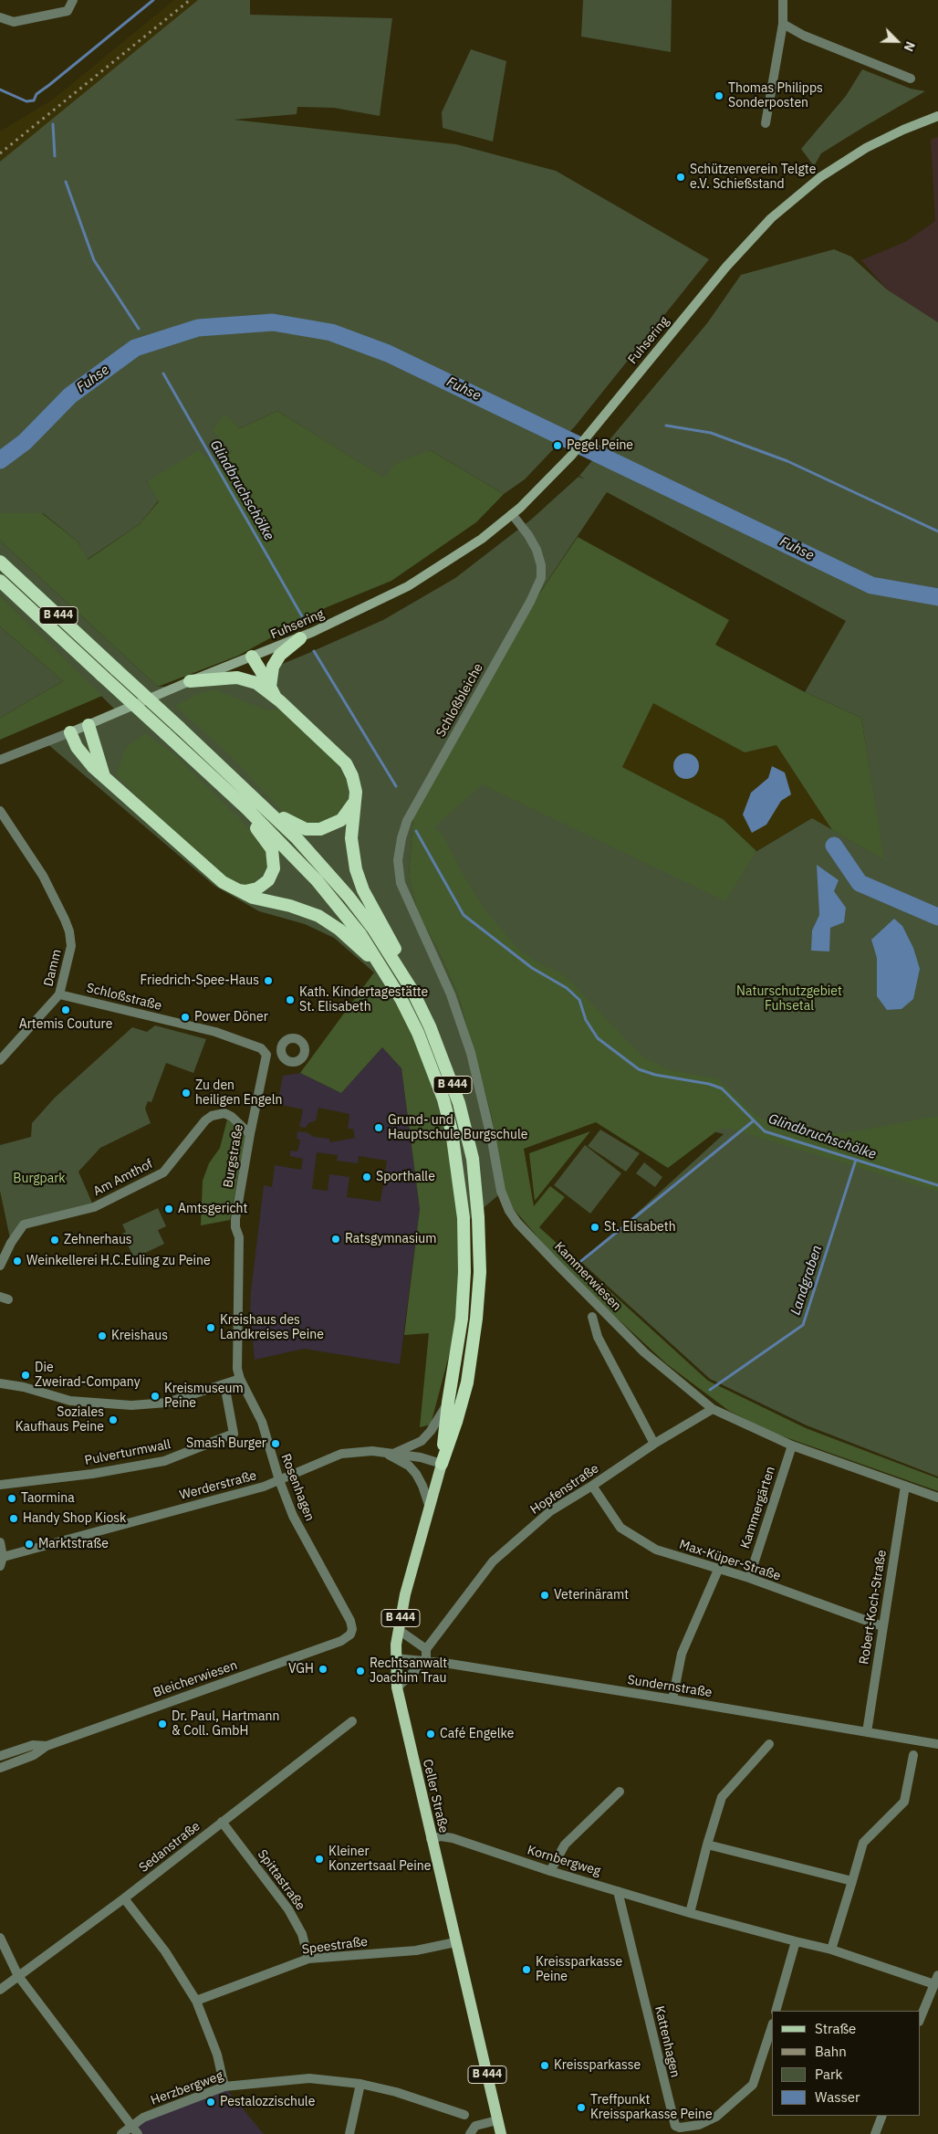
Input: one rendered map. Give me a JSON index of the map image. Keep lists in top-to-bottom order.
{
  "streets": {
    "highway": ["B 444"],
    "main road": ["Fuhsering", "Celler Straße"],
    "street": [
      "Schloßbleiche",
      "Damm",
      "Schloßstraße",
      "Burgstraße",
      "Am Amthof",
      "Kammerwiesen",
      "Pulverturmwall",
      "Werderstraße",
      "Rosenhagen",
      "Hopfenstraße",
      "Kammergärten",
      "Max-Küper-Straße",
      "Robert-Koch-Straße",
      "Bleicherwiesen",
      "Sundernstraße",
      "Sedanstraße",
      "Kornbergweg",
      "Spittastraße",
      "Speestraße",
      "Kattenhagen",
      "Herzbergweg"
    ]
  },
  "crossings": [
    ["Fuhsering", "Schloßbleiche"],
    ["B 444", "Werderstraße"],
    ["B 444", "Celler Straße"],
    ["Schloßbleiche", "Kammerwiesen"],
    ["Damm", "Schloßstraße"],
    ["Schloßstraße", "Burgstraße"],
    ["Burgstraße", "Am Amthof"],
    ["Burgstraße", "Rosenhagen"],
    ["Kammerwiesen", "Hopfenstraße"],
    ["Kammerwiesen", "Kammergärten"],
    ["Kammerwiesen", "Robert-Koch-Straße"],
    ["Werderstraße", "Rosenhagen"],
    ["Werderstraße", "Celler Straße"],
    ["Rosenhagen", "Bleicherwiesen"],
    ["Hopfenstraße", "Max-Küper-Straße"],
    ["Kammergärten", "Max-Küper-Straße"],
    ["Max-Küper-Straße", "Robert-Koch-Straße"],
    ["Robert-Koch-Straße", "Sundernstraße"],
    ["Sundernstraße", "Celler Straße"],
    ["Celler Straße", "Kornbergweg"],
    ["Celler Straße", "Speestraße"],
    ["Sedanstraße", "Spittastraße"],
    ["Kornbergweg", "Kattenhagen"],
    ["Spittastraße", "Speestraße"]
  ],
  "water": ["Fuhse", "Glindbruchschölke", "Landgraben"],
  "parks": ["Naturschutzgebiet Fuhsetal", "Burgpark"],
  "places": [
    "Thomas Philipps Sonderposten",
    "Schützenverein Telgte e.V. Schießstand",
    "Pegel Peine",
    "Friedrich-Spee-Haus",
    "Kath. Kindertagestätte St. Elisabeth",
    "Artemis Couture",
    "Power Döner",
    "Zu den heiligen Engeln",
    "Grund- und Hauptschule Burgschule",
    "Sporthalle",
    "Amtsgericht",
    "St. Elisabeth",
    "Ratsgymnasium",
    "Zehnerhaus",
    "Weinkellerei H.C.Euling zu Peine",
    "Kreishaus des Landkreises Peine",
    "Kreishaus",
    "Die Zweirad-Company",
    "Kreismuseum Peine",
    "Soziales Kaufhaus Peine",
    "Smash Burger",
    "Taormina",
    "Handy Shop Kiosk",
    "Marktstraße",
    "Veterinäramt",
    "VGH",
    "Rechtsanwalt Joachim Trau",
    "Dr. Paul, Hartmann & Coll. GmbH",
    "Café Engelke",
    "Kleiner Konzertsaal Peine",
    "Kreissparkasse Peine",
    "Kreissparkasse",
    "Pestalozzischule",
    "Treffpunkt Kreissparkasse Peine"
  ],
  "legend": [
    "Straße",
    "Bahn",
    "Park",
    "Wasser"
  ],
  "north": "bottom right"
}
